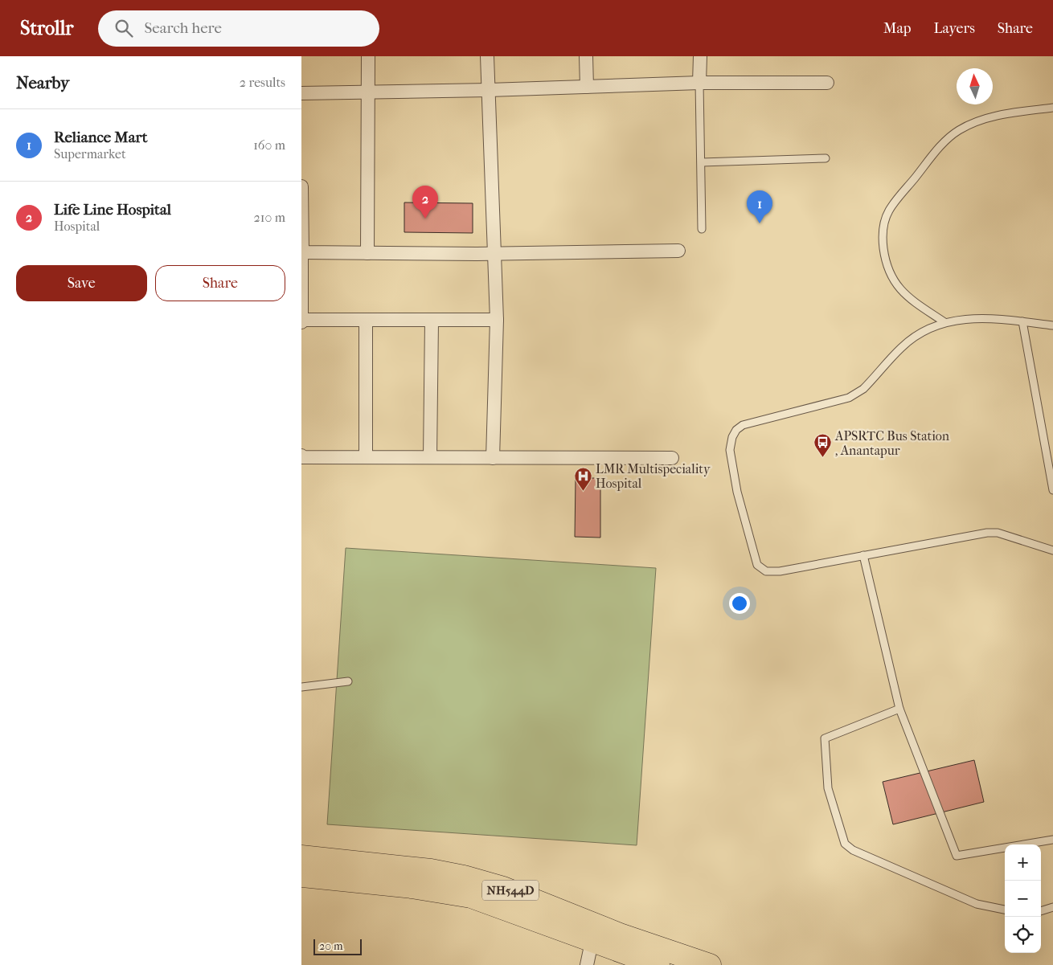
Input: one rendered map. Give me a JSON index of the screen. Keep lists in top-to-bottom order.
{
  "streets": {
    "highway": ["NH544D"]
  },
  "places": {
    "bus stop": ["APSRTC Bus Station , Anantapur"],
    "hospital": ["LMR Multispeciality Hospital"]
  },
  "scale_bar": "20 m",
  "north": "top",
  "page": {
    "header": "Strollr",
    "search": "Search here",
    "nav": ["Map", "Layers", "Share"],
    "heading": ["Nearby", "2 results"],
    "list": [
      {
        "mark": "1",
        "name": "Reliance Mart",
        "note": "Supermarket",
        "value": "160 m"
      },
      {
        "mark": "2",
        "name": "Life Line Hospital",
        "note": "Hospital",
        "value": "210 m"
      }
    ],
    "pins": ["2", "1"],
    "buttons": ["Save", "Share"],
    "map_buttons": ["+", "−"],
    "scale": "20 m"
  }
}
